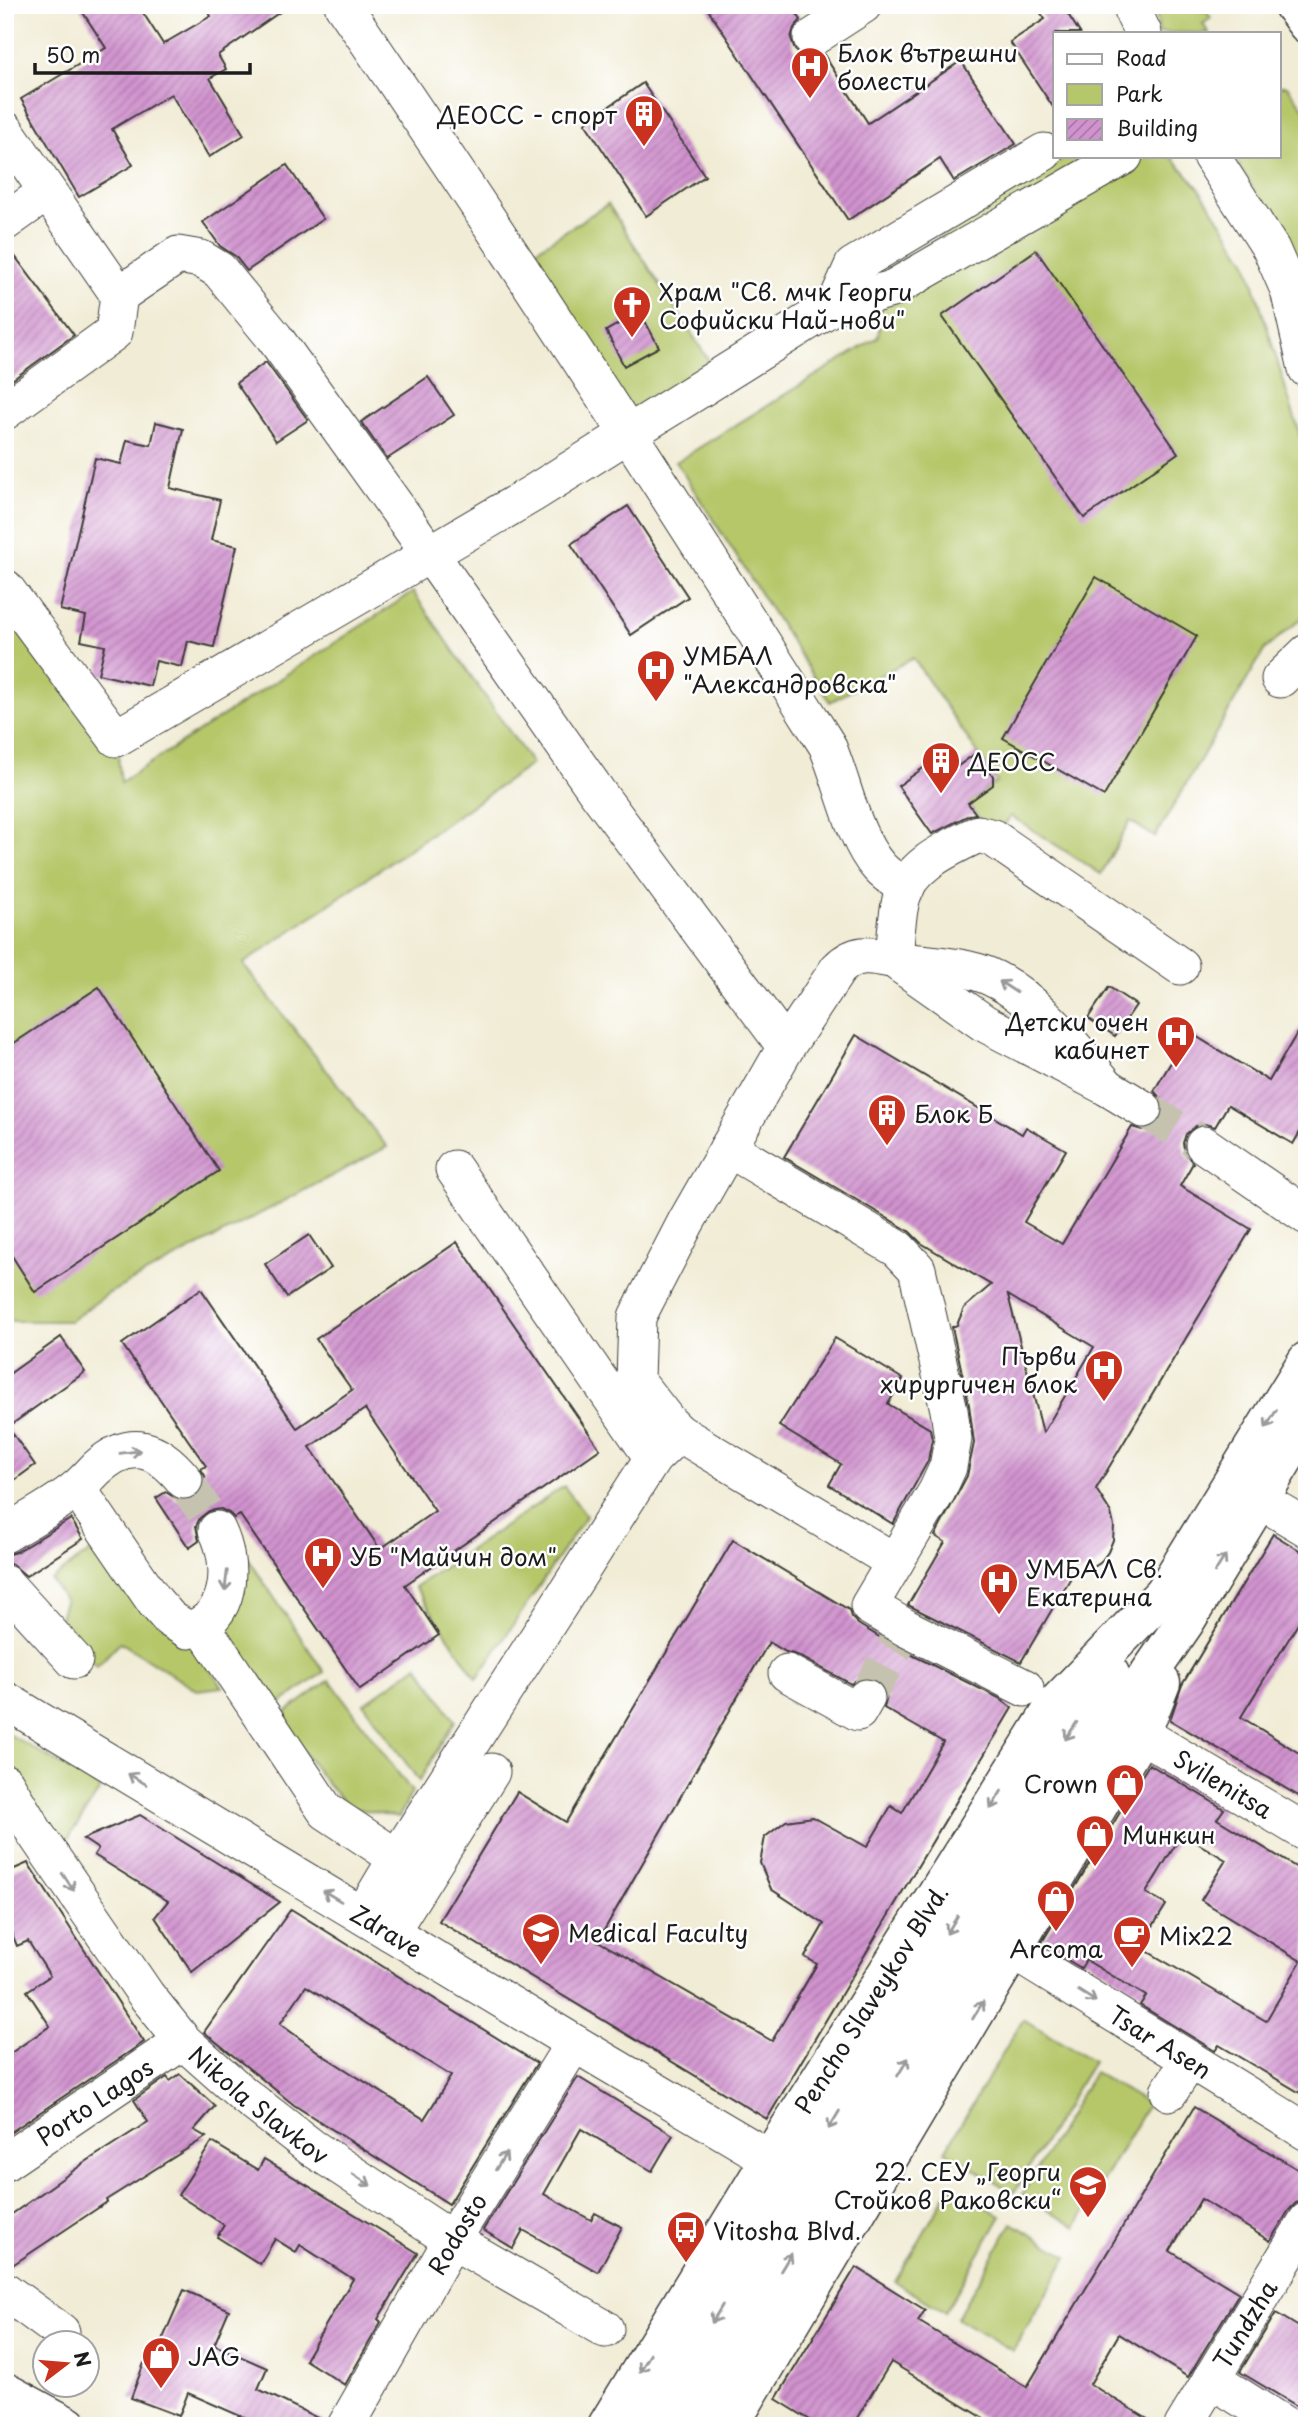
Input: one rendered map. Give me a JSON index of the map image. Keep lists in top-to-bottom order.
{
  "streets": {
    "main road": ["Pencho Slaveykov Blvd."],
    "street": [
      "Svilenitsa",
      "Zdrave",
      "Tsar Asen",
      "Porto Lagos",
      "Nikola Slavkov",
      "Rodosto",
      "Tundzha"
    ]
  },
  "crossings": [
    ["Svilenitsa", "Pencho Slaveykov Blvd."],
    ["Zdrave", "Pencho Slaveykov Blvd."],
    ["Zdrave", "Rodosto"],
    ["Pencho Slaveykov Blvd.", "Tsar Asen"],
    ["Porto Lagos", "Nikola Slavkov"],
    ["Nikola Slavkov", "Rodosto"]
  ],
  "one_way": ["Tsar Asen", "Rodosto"],
  "places": {
    "hospital": [
      "Блок вътрешни болести",
      "УМБАЛ \"Александровска\"",
      "Детски очен кабинет",
      "Първи хирургичен блок",
      "УБ \"Майчин дом\"",
      "УМБАЛ Св. Екатерина"
    ],
    "building": ["ДЕОСС - спорт", "ДЕОСС", "Блок Б"],
    "church": ["Храм \"Св. мчк Георги Софийски Най-нови\""],
    "shop": [
      "Crown",
      "Минкин",
      "Arcoma",
      "JAG"
    ],
    "school or university": ["Medical Faculty", "22. СЕУ „Георги Стойков Раковски“"],
    "cafe": ["Mix22"],
    "bus stop": ["Vitosha Blvd."]
  },
  "legend": ["Road", "Park", "Building"],
  "scale_bar": "50 m",
  "north": "right"
}
